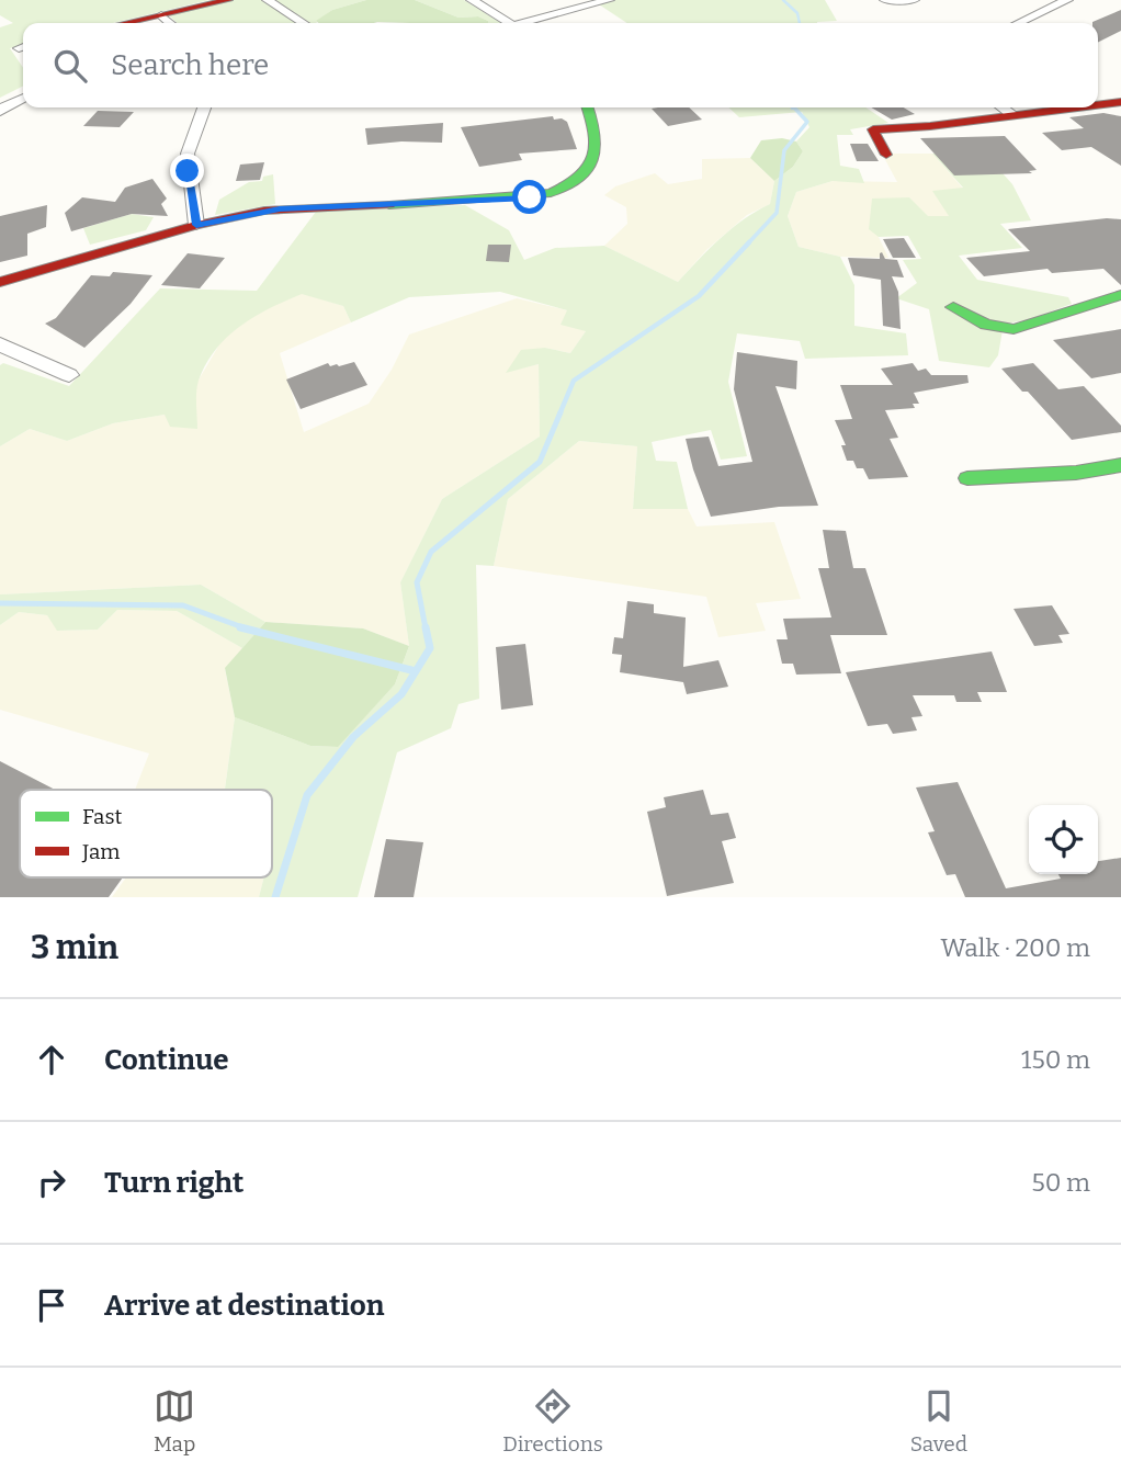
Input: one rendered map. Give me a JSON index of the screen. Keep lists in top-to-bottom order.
{
  "legend": ["Fast", "Jam"],
  "page": {
    "search": "Search here",
    "heading": ["3 min", "Walk · 200 m"],
    "list": [
      ["Continue", "150 m"],
      ["Turn right", "50 m"],
      "Arrive at destination"
    ],
    "nav": ["Map", "Directions", "Saved"]
  }
}
